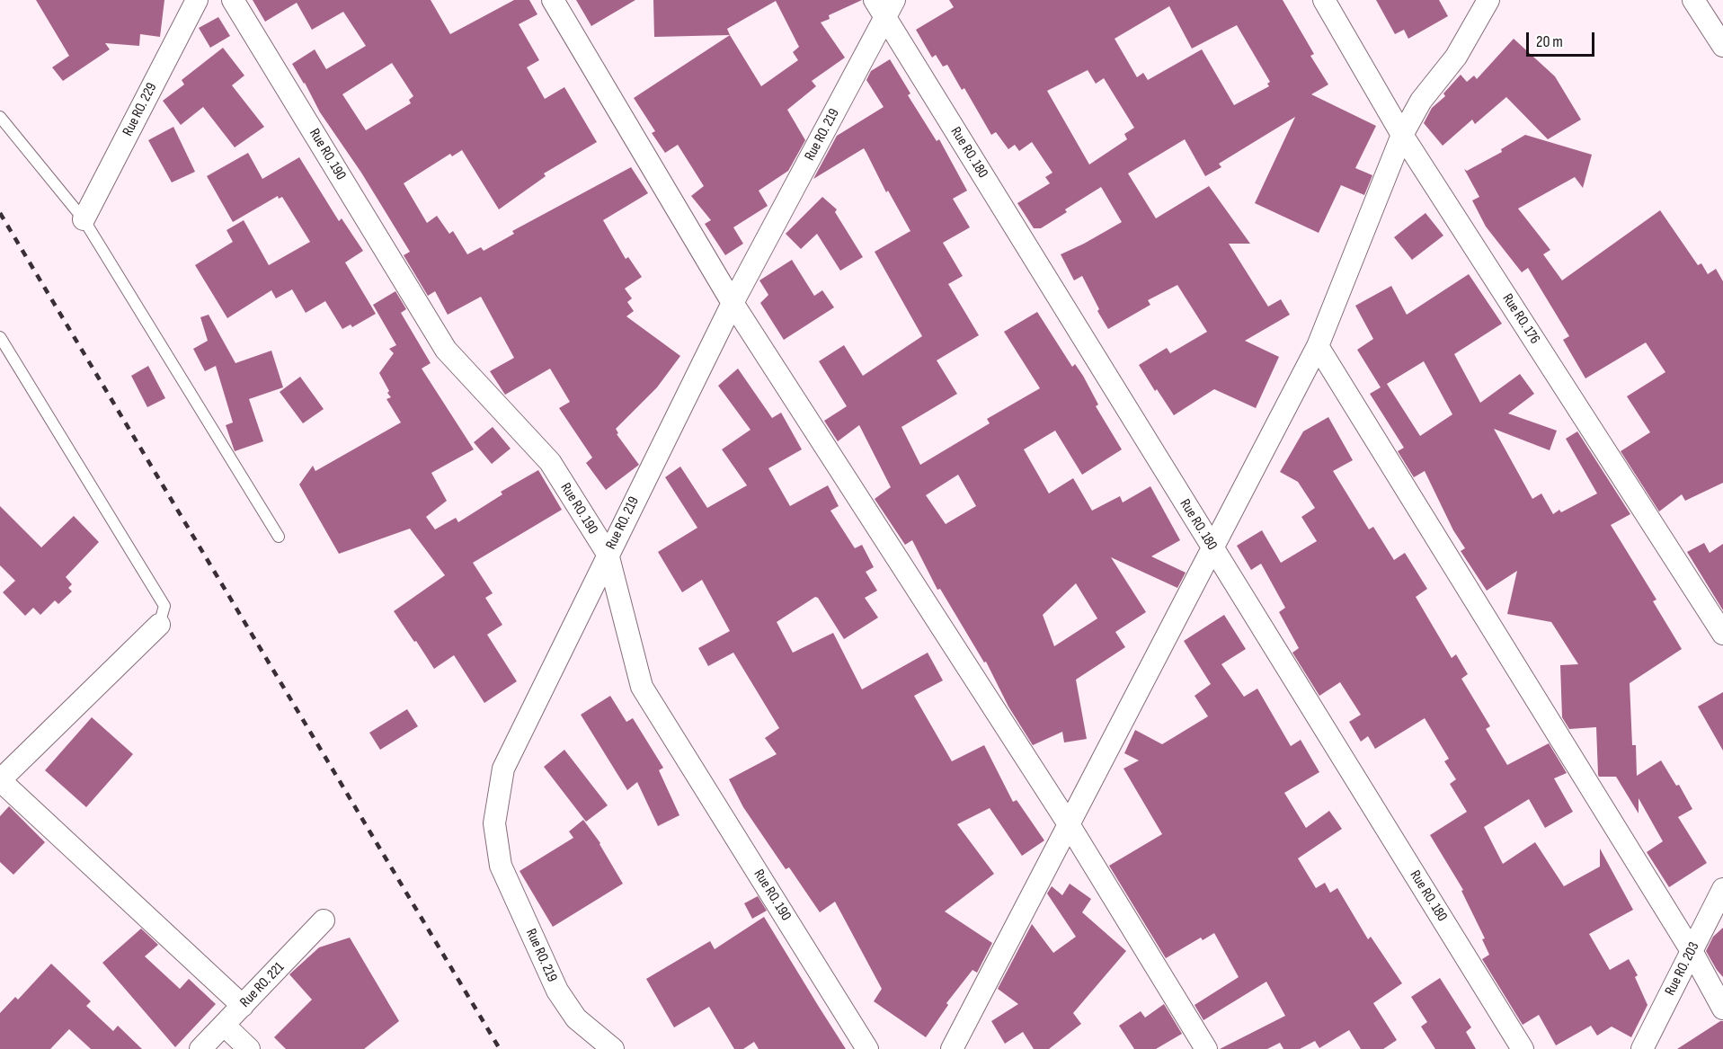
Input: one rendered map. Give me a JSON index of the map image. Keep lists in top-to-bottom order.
{
  "streets": {
    "street": [
      "Rue RO. 229",
      "Rue RO. 219",
      "Rue RO. 180",
      "Rue RO. 190",
      "Rue RO. 176",
      "Rue RO. 203",
      "Rue RO. 221"
    ]
  },
  "crossings": [
    ["Rue RO. 219", "Rue RO. 180"],
    ["Rue RO. 219", "Rue RO. 190"]
  ],
  "scale_bar": "20 m"
}
